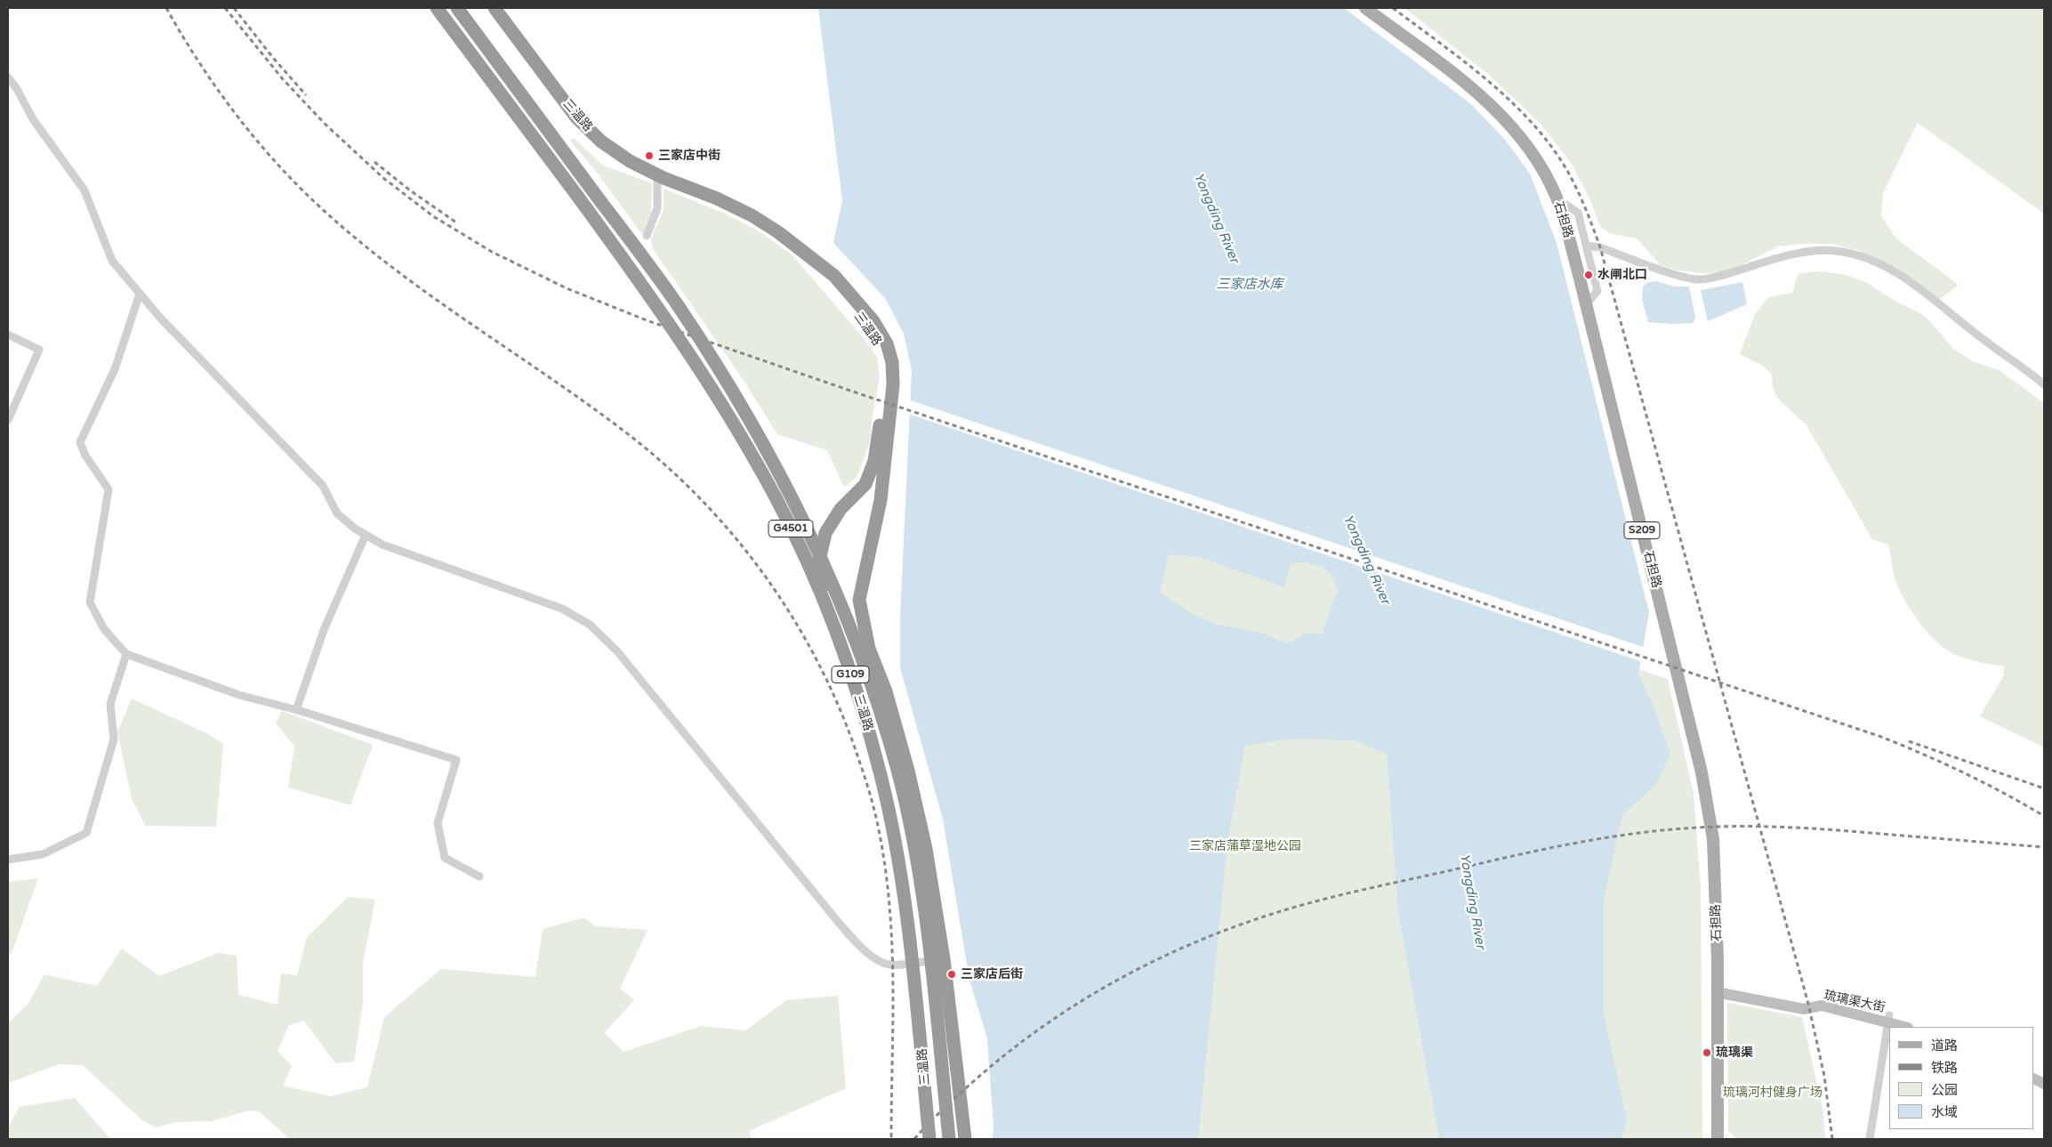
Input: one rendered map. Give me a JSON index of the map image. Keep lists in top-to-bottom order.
{
  "streets": {
    "highway": ["三温路", "G4501", "G109"],
    "main road": ["石担路", "S209"],
    "street": ["琉璃渠大街"]
  },
  "crossings": [
    ["三温路", "G4501"],
    ["石担路", "琉璃渠大街"]
  ],
  "water": ["Yongding River", "三家店水库"],
  "parks": ["三家店蒲草湿地公园", "琉璃河村健身广场"],
  "places": [
    "三家店中街",
    "水闸北口",
    "三家店后街",
    "琉璃渠"
  ],
  "legend": [
    "道路",
    "铁路",
    "公园",
    "水域"
  ]
}
